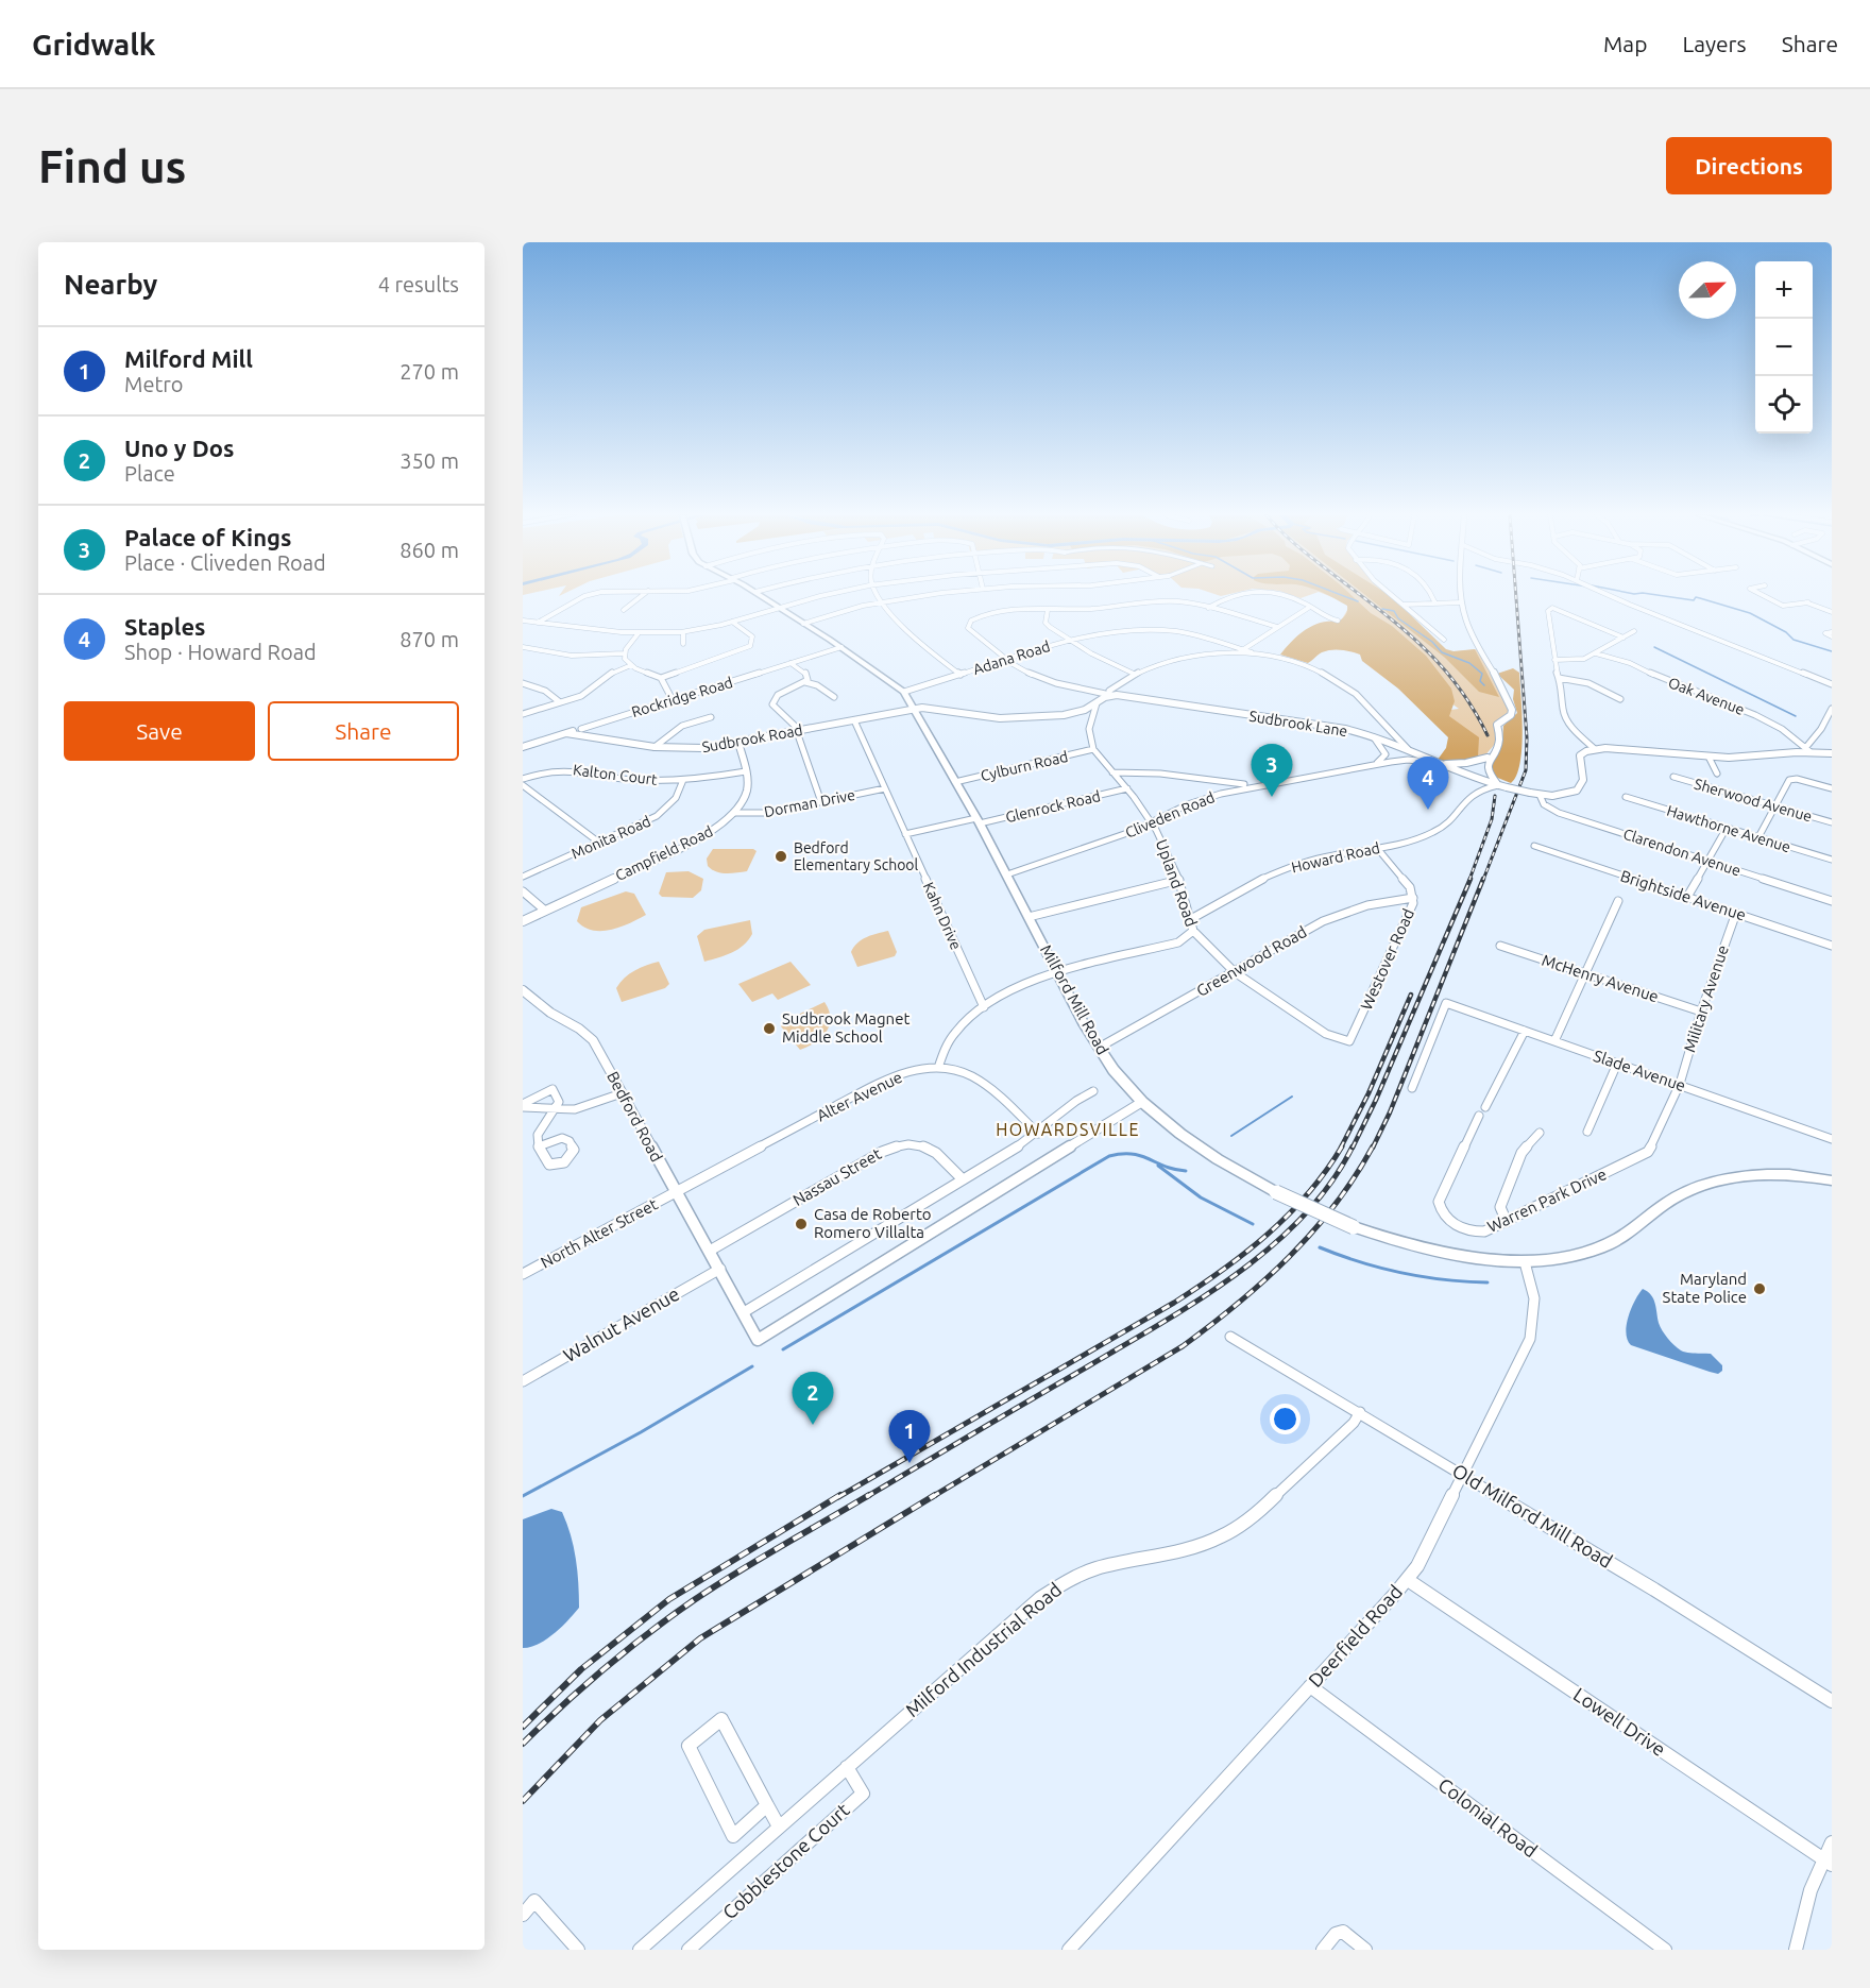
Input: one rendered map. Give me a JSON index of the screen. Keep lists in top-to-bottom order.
{
  "streets": {
    "main road": ["Milford Mill Road"],
    "street": [
      "Adana Road",
      "Oak Avenue",
      "Rockridge Road",
      "Sudbrook Lane",
      "Sudbrook Road",
      "Cylburn Road",
      "Kalton Court",
      "Sherwood Avenue",
      "Dorman Drive",
      "Glenrock Road",
      "Cliveden Road",
      "Hawthorne Avenue",
      "Monita Road",
      "Clarendon Avenue",
      "Campfield Road",
      "Howard Road",
      "Upland Road",
      "Brightside Avenue",
      "Kahn Drive",
      "Westover Road",
      "Greenwood Road",
      "McHenry Avenue",
      "Military Avenue",
      "Slade Avenue",
      "Alter Avenue",
      "Bedford Road",
      "Nassau Street",
      "Warren Park Drive",
      "North Alter Street",
      "Walnut Avenue",
      "Old Milford Mill Road",
      "Deerfield Road",
      "Milford Industrial Road",
      "Lowell Drive",
      "Colonial Road",
      "Cobblestone Court"
    ]
  },
  "crossings": [
    ["Adana Road", "Milford Mill Road"],
    ["Rockridge Road", "Sudbrook Road"],
    ["Rockridge Road", "Milford Mill Road"],
    ["Sudbrook Lane", "Cliveden Road"],
    ["Sudbrook Lane", "Clarendon Avenue"],
    ["Sudbrook Road", "Campfield Road"],
    ["Sudbrook Road", "Kahn Drive"],
    ["Sudbrook Road", "Milford Mill Road"],
    ["Cylburn Road", "Upland Road"],
    ["Cylburn Road", "Milford Mill Road"],
    ["Kalton Court", "Monita Road"],
    ["Kalton Court", "Campfield Road"],
    ["Dorman Drive", "Campfield Road"],
    ["Dorman Drive", "Kahn Drive"],
    ["Glenrock Road", "Upland Road"],
    ["Glenrock Road", "Kahn Drive"],
    ["Glenrock Road", "Milford Mill Road"],
    ["Cliveden Road", "Upland Road"],
    ["Cliveden Road", "Milford Mill Road"],
    ["Howard Road", "Upland Road"],
    ["Howard Road", "Westover Road"],
    ["Upland Road", "Westover Road"],
    ["Upland Road", "Greenwood Road"],
    ["Brightside Avenue", "Military Avenue"],
    ["Westover Road", "Greenwood Road"],
    ["Greenwood Road", "Milford Mill Road"],
    ["McHenry Avenue", "Military Avenue"],
    ["Military Avenue", "Slade Avenue"],
    ["Military Avenue", "Warren Park Drive"],
    ["Milford Mill Road", "Bedford Road"],
    ["Milford Mill Road", "Deerfield Road"],
    ["Slade Avenue", "Warren Park Drive"],
    ["Alter Avenue", "Bedford Road"],
    ["Alter Avenue", "North Alter Street"],
    ["Bedford Road", "Nassau Street"],
    ["Bedford Road", "North Alter Street"],
    ["Bedford Road", "Walnut Avenue"],
    ["Old Milford Mill Road", "Deerfield Road"],
    ["Old Milford Mill Road", "Milford Industrial Road"],
    ["Deerfield Road", "Lowell Drive"],
    ["Deerfield Road", "Colonial Road"],
    ["Milford Industrial Road", "Cobblestone Court"]
  ],
  "districts": ["HOWARDSVILLE"],
  "places": [
    "Bedford Elementary School",
    "Sudbrook Magnet Middle School",
    "Casa de Roberto Romero Villalta",
    "Maryland State Police"
  ],
  "north": "top right",
  "page": {
    "header": "Gridwalk",
    "nav": ["Map", "Layers", "Share"],
    "buttons": [
      "Directions",
      ["Save", "Share"]
    ],
    "title": "Find us",
    "heading": ["Nearby", "4 results"],
    "map_buttons": ["+", "−"],
    "list": [
      {
        "mark": "1",
        "name": "Milford Mill",
        "note": "Metro",
        "value": "270 m"
      },
      {
        "mark": "2",
        "name": "Uno y Dos",
        "note": "Place",
        "value": "350 m"
      },
      {
        "mark": "3",
        "name": "Palace of Kings",
        "note": "Place · Cliveden Road",
        "value": "860 m"
      },
      {
        "mark": "4",
        "name": "Staples",
        "note": "Shop · Howard Road",
        "value": "870 m"
      }
    ],
    "pins": [
      "3",
      "4",
      "2",
      "1"
    ]
  }
}
